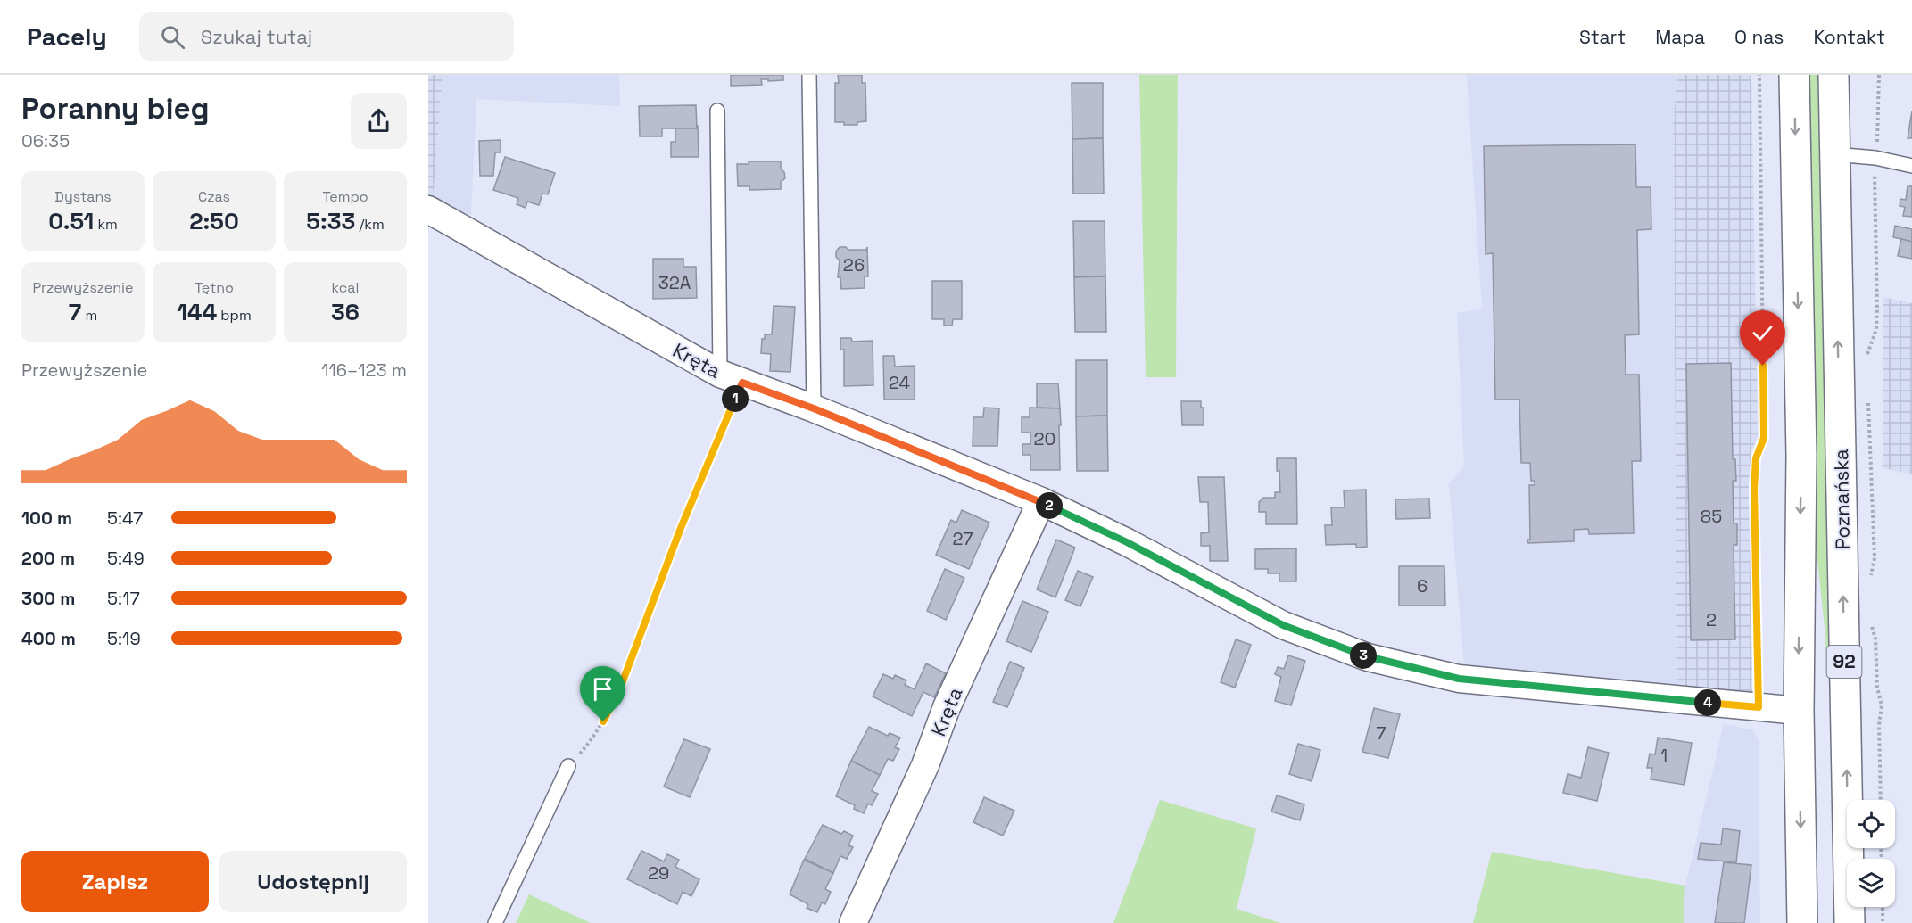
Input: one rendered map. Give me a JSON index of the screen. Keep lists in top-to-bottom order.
{
  "streets": {
    "main road": ["Poznańska", "92"],
    "street": ["Kręta"]
  },
  "crossings": [
    ["Kręta", "Poznańska"]
  ],
  "house_numbers": [
    "26",
    "32A",
    "24",
    "20",
    "85",
    "27",
    "6",
    "2",
    "7",
    "1",
    "29"
  ],
  "page": {
    "header": "Pacely",
    "search": "Szukaj tutaj",
    "nav": [
      "Start",
      "Mapa",
      "O nas",
      "Kontakt"
    ],
    "heading": ["Poranny bieg", "06:35"],
    "stats": [
      ["Dystans", "0.51 km"],
      ["Czas", "2:50"],
      ["Tempo", "5:33 /km"],
      ["Przewyższenie", "7 m"],
      ["Tętno", "144 bpm"],
      ["kcal", "36"]
    ],
    "chart": ["Przewyższenie", "116–123 m"],
    "pins": [
      "1",
      "2",
      "3",
      "4"
    ],
    "list": [
      {
        "name": "100 m",
        "note": "5:47"
      },
      {
        "name": "200 m",
        "note": "5:49"
      },
      {
        "name": "300 m",
        "note": "5:17"
      },
      {
        "name": "400 m",
        "note": "5:19"
      }
    ],
    "buttons": ["Zapisz", "Udostępnij"]
  }
}
